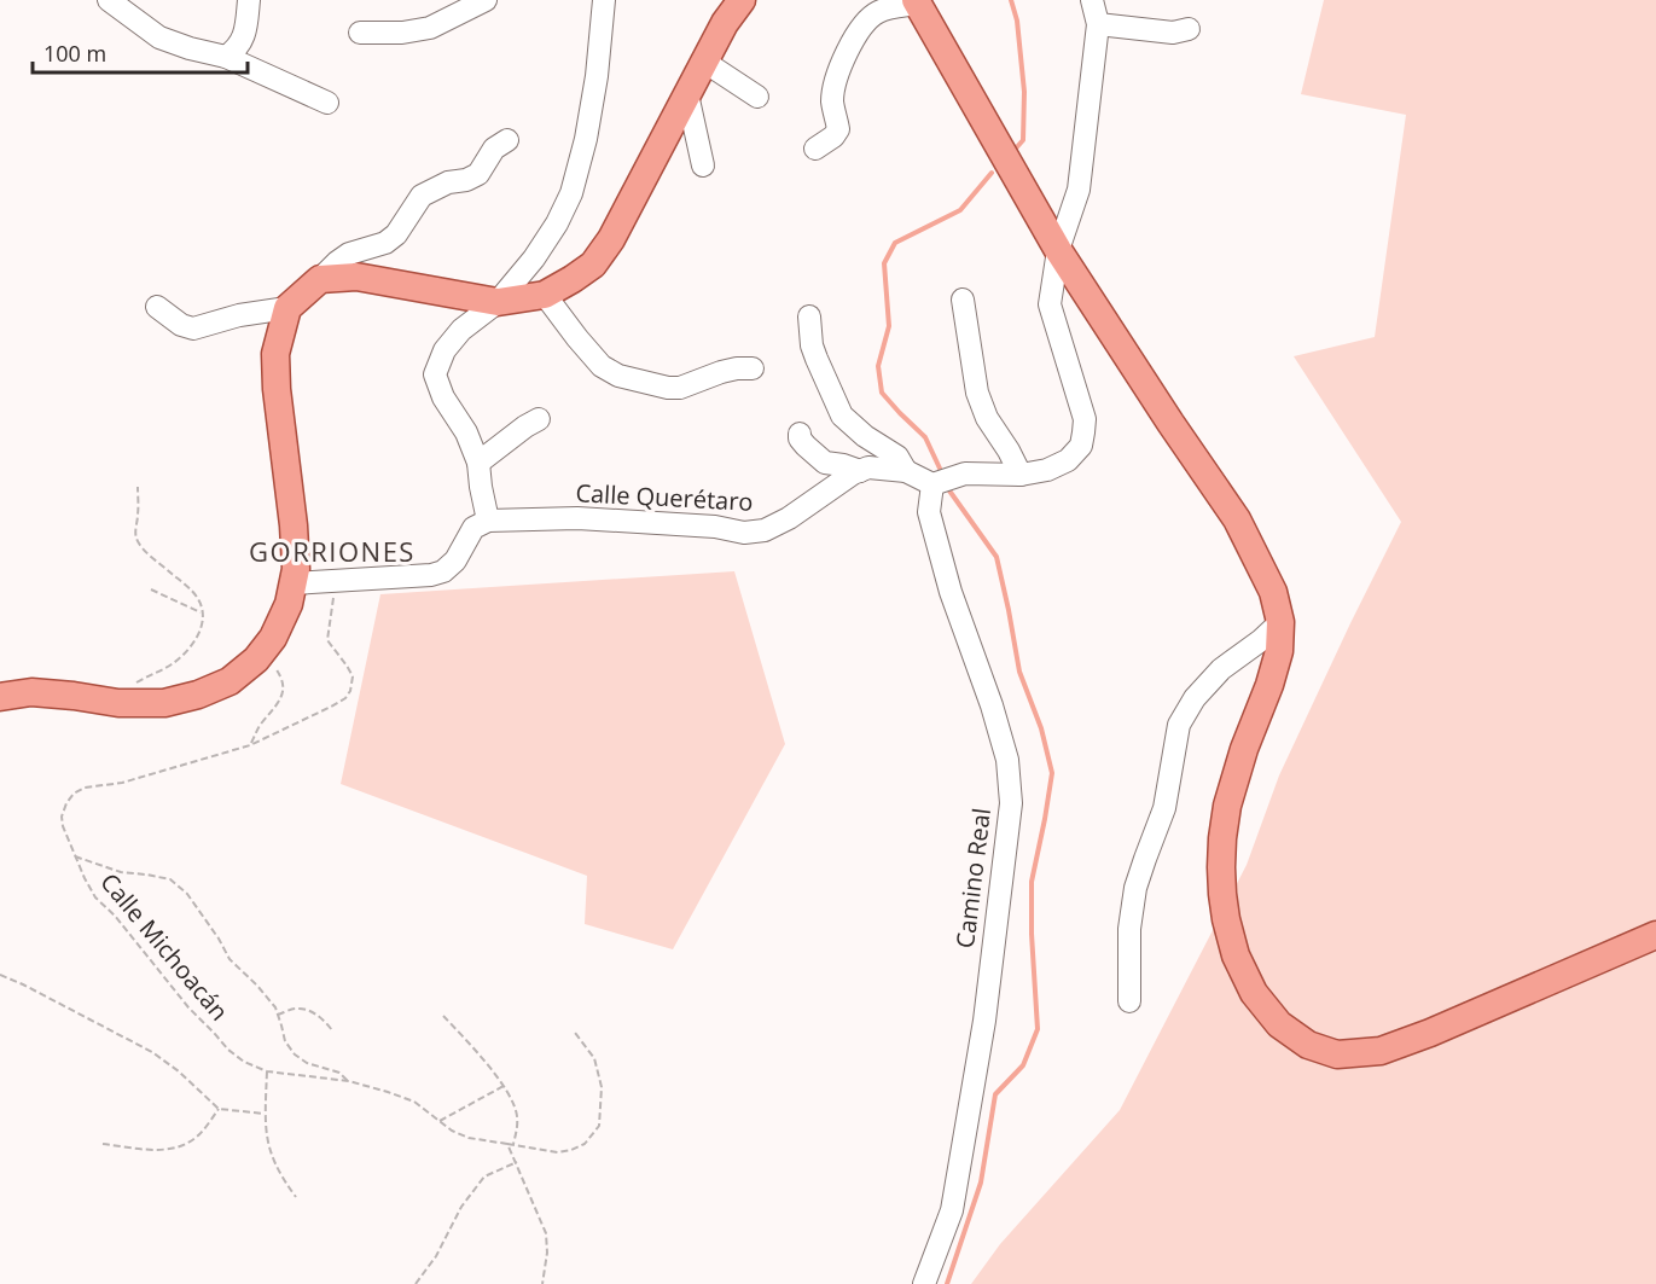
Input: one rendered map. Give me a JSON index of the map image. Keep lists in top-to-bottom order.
{
  "streets": {
    "street": ["Calle Querétaro", "Camino Real"],
    "path": ["Calle Michoacán"]
  },
  "crossings": [
    ["Calle Querétaro", "Camino Real"]
  ],
  "districts": ["GORRIONES"],
  "scale_bar": "100 m"
}
